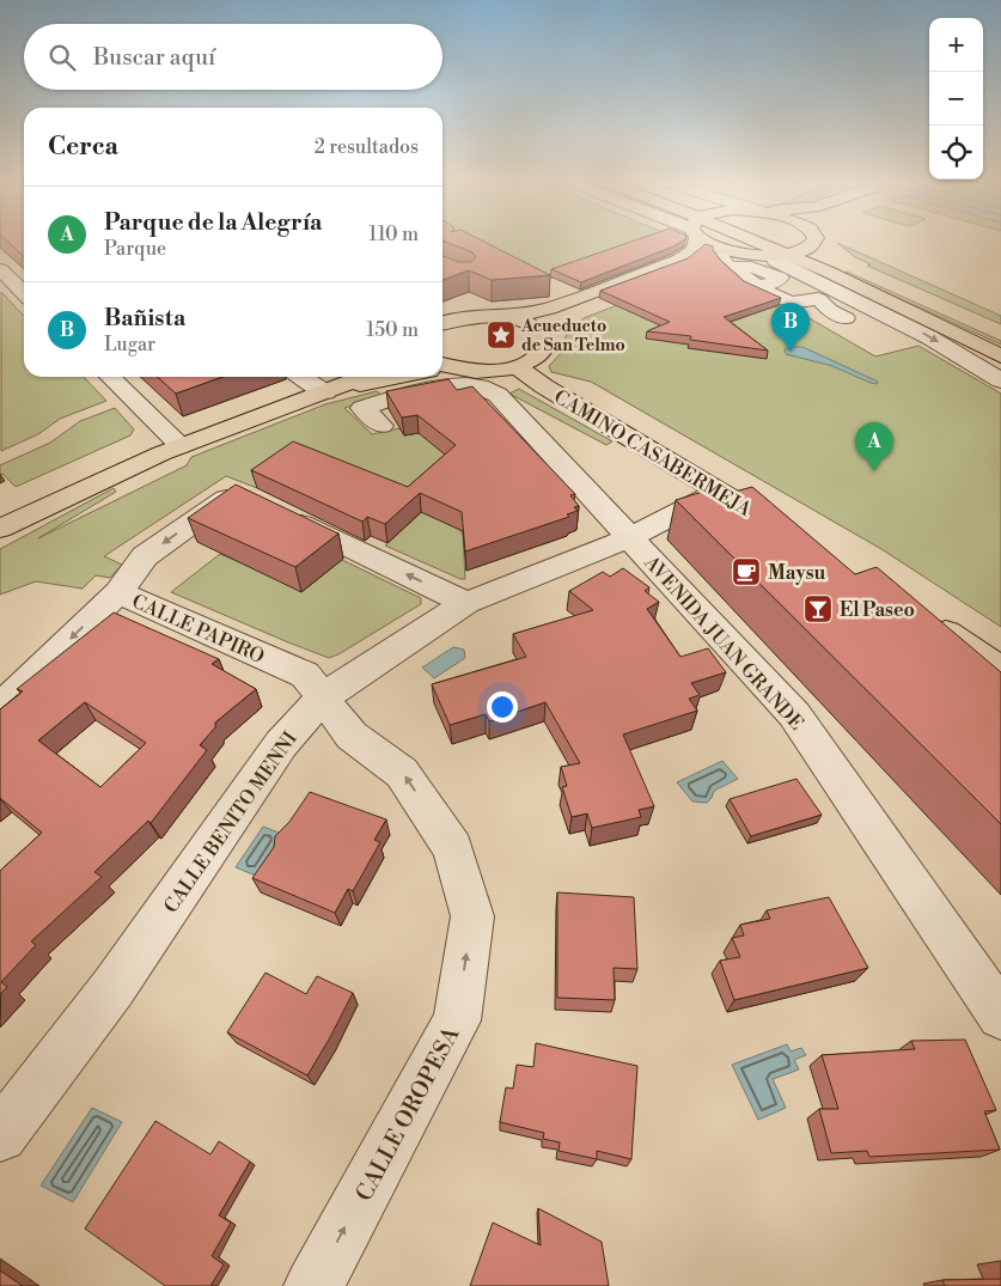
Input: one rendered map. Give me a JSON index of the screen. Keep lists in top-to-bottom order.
{
  "streets": {
    "main road": ["CAMINO CASABERMEJA"],
    "street": [
      "CALLE PAPIRO",
      "AVENIDA JUAN GRANDE",
      "CALLE BENITO MENNI",
      "CALLE OROPESA"
    ]
  },
  "crossings": [
    ["CAMINO CASABERMEJA", "CALLE BENITO MENNI"],
    ["CALLE PAPIRO", "CALLE BENITO MENNI"],
    ["CALLE PAPIRO", "CALLE OROPESA"],
    ["AVENIDA JUAN GRANDE", "CALLE BENITO MENNI"],
    ["CALLE BENITO MENNI", "CALLE OROPESA"]
  ],
  "one_way": ["CALLE PAPIRO", "CALLE OROPESA"],
  "places": {
    "place": ["Acueducto de San Telmo"],
    "cafe": ["Maysu"],
    "bar": ["El Paseo"]
  },
  "page": {
    "map_buttons": ["+", "−"],
    "search": "Buscar aquí",
    "heading": ["Cerca", "2 resultados"],
    "list": [
      {
        "mark": "A",
        "name": "Parque de la Alegría",
        "note": "Parque",
        "value": "110 m"
      },
      {
        "mark": "B",
        "name": "Bañista",
        "note": "Lugar",
        "value": "150 m"
      }
    ],
    "pins": ["B", "A"]
  }
}
